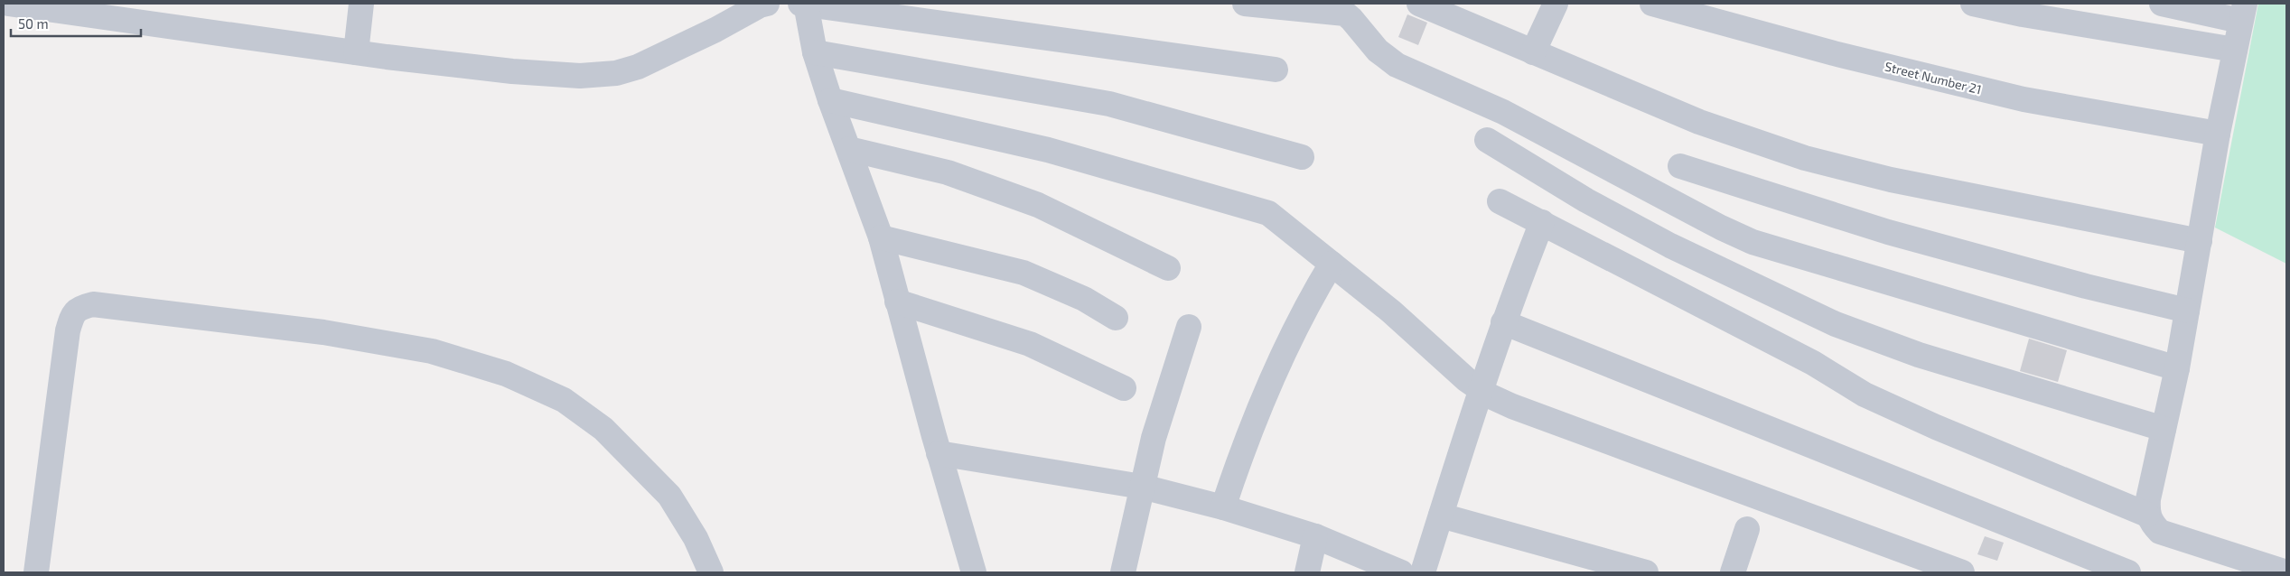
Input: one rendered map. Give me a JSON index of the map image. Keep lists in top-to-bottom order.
{
  "streets": {
    "street": ["Street Number 21"]
  },
  "scale_bar": "50 m"
}
